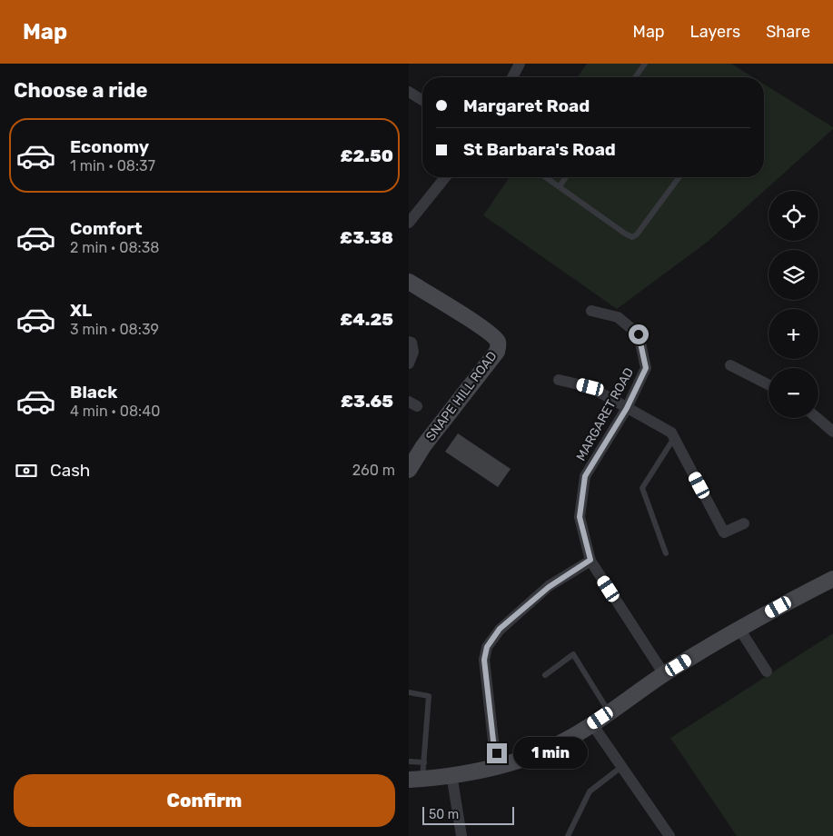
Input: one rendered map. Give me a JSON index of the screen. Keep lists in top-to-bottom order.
{
  "streets": {
    "street": ["SNAPE HILL ROAD", "MARGARET ROAD"]
  },
  "scale_bar": "50 m",
  "page": {
    "header": "Map",
    "nav": ["Map", "Layers", "Share"],
    "heading": "Choose a ride",
    "banner": ["Margaret Road", "St Barbara's Road"],
    "list": [
      {
        "name": "Economy",
        "note": "1 min · 08:37",
        "value": "£2.50"
      },
      {
        "name": "Comfort",
        "note": "2 min · 08:38",
        "value": "£3.38"
      },
      {
        "name": "XL",
        "note": "3 min · 08:39",
        "value": "£4.25"
      },
      {
        "name": "Black",
        "note": "4 min · 08:40",
        "value": "£3.65"
      }
    ],
    "map_buttons": ["+", "−"],
    "pay": ["Cash", "260 m"],
    "bubble": "1 min",
    "buttons": "Confirm",
    "scale": "50 m"
  }
}
